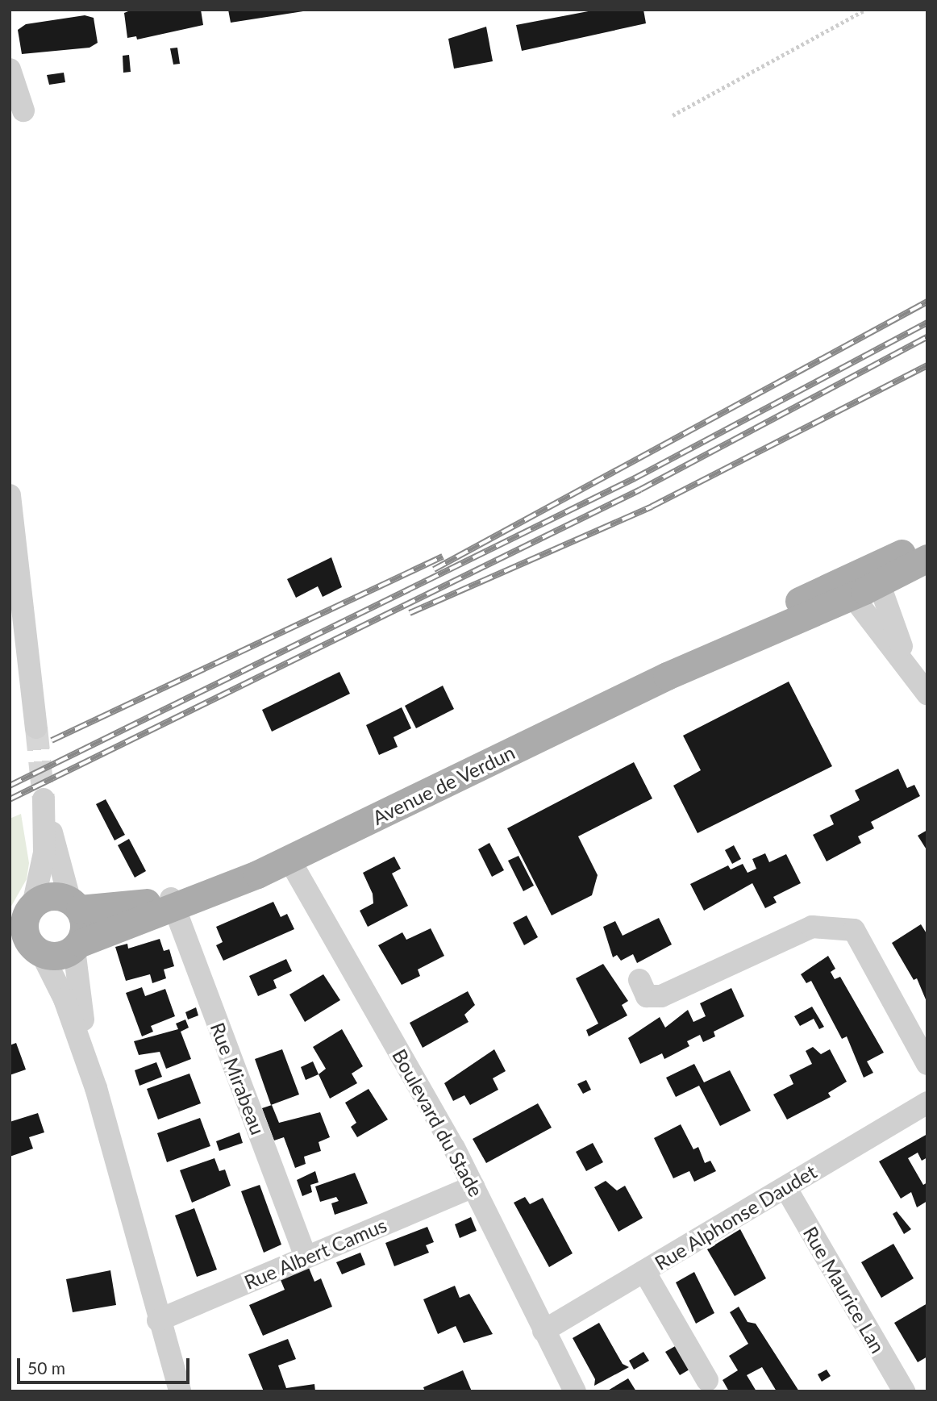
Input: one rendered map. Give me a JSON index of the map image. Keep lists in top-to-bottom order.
{
  "streets": {
    "main road": ["Avenue de Verdun"],
    "street": [
      "Rue Mirabeau",
      "Boulevard du Stade",
      "Rue Alphonse Daudet",
      "Rue Albert Camus",
      "Rue Maurice Lan"
    ]
  },
  "crossings": [
    ["Avenue de Verdun", "Rue Mirabeau"],
    ["Avenue de Verdun", "Boulevard du Stade"],
    ["Rue Mirabeau", "Rue Albert Camus"],
    ["Boulevard du Stade", "Rue Alphonse Daudet"],
    ["Boulevard du Stade", "Rue Albert Camus"],
    ["Rue Alphonse Daudet", "Rue Maurice Lan"]
  ],
  "scale_bar": "50 m"
}
